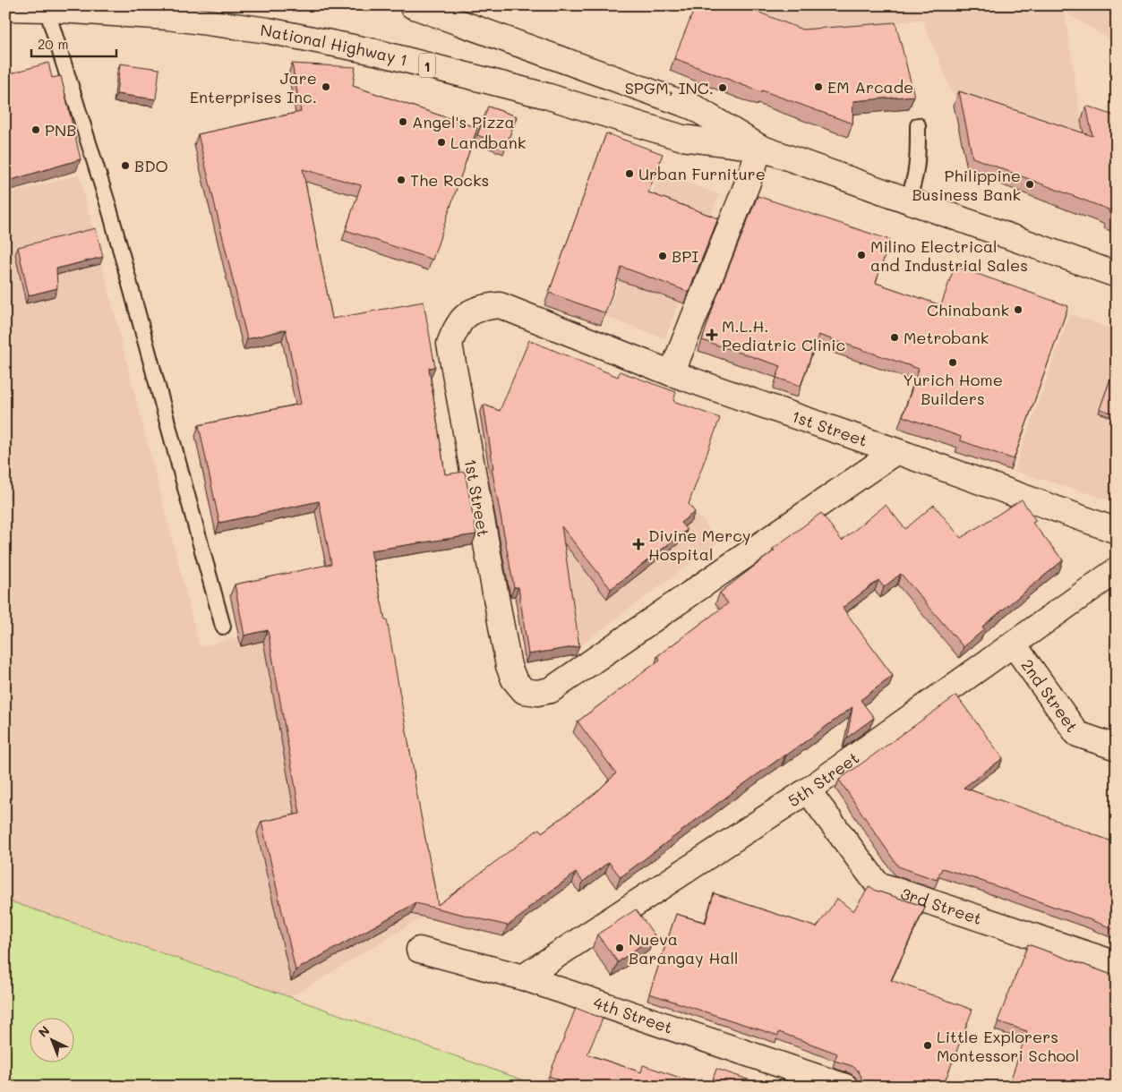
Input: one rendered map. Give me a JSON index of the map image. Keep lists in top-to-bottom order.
{
  "streets": {
    "main road": [
      "National Highway 1",
      "1",
      "1st Street",
      "2nd Street",
      "5th Street",
      "3rd Street",
      "4th Street"
    ]
  },
  "crossings": [
    ["2nd Street", "5th Street"],
    ["5th Street", "3rd Street"],
    ["5th Street", "4th Street"]
  ],
  "places": {
    "other": [
      "Jare Enterprises Inc.",
      "EM Arcade",
      "SPGM, INC.",
      "Angel's Pizza",
      "PNB",
      "Landbank",
      "BDO",
      "Urban Furniture",
      "The Rocks",
      "Philippine Business Bank",
      "Milino Electrical and Industrial Sales",
      "BPI",
      "Chinabank",
      "Metrobank",
      "Yurich Home Builders",
      "Nueva Barangay Hall",
      "Little Explorers Montessori School"
    ],
    "health": ["M.L.H. Pediatric Clinic", "Divine Mercy Hospital"]
  },
  "scale_bar": "20 m",
  "north": "top left"
}
